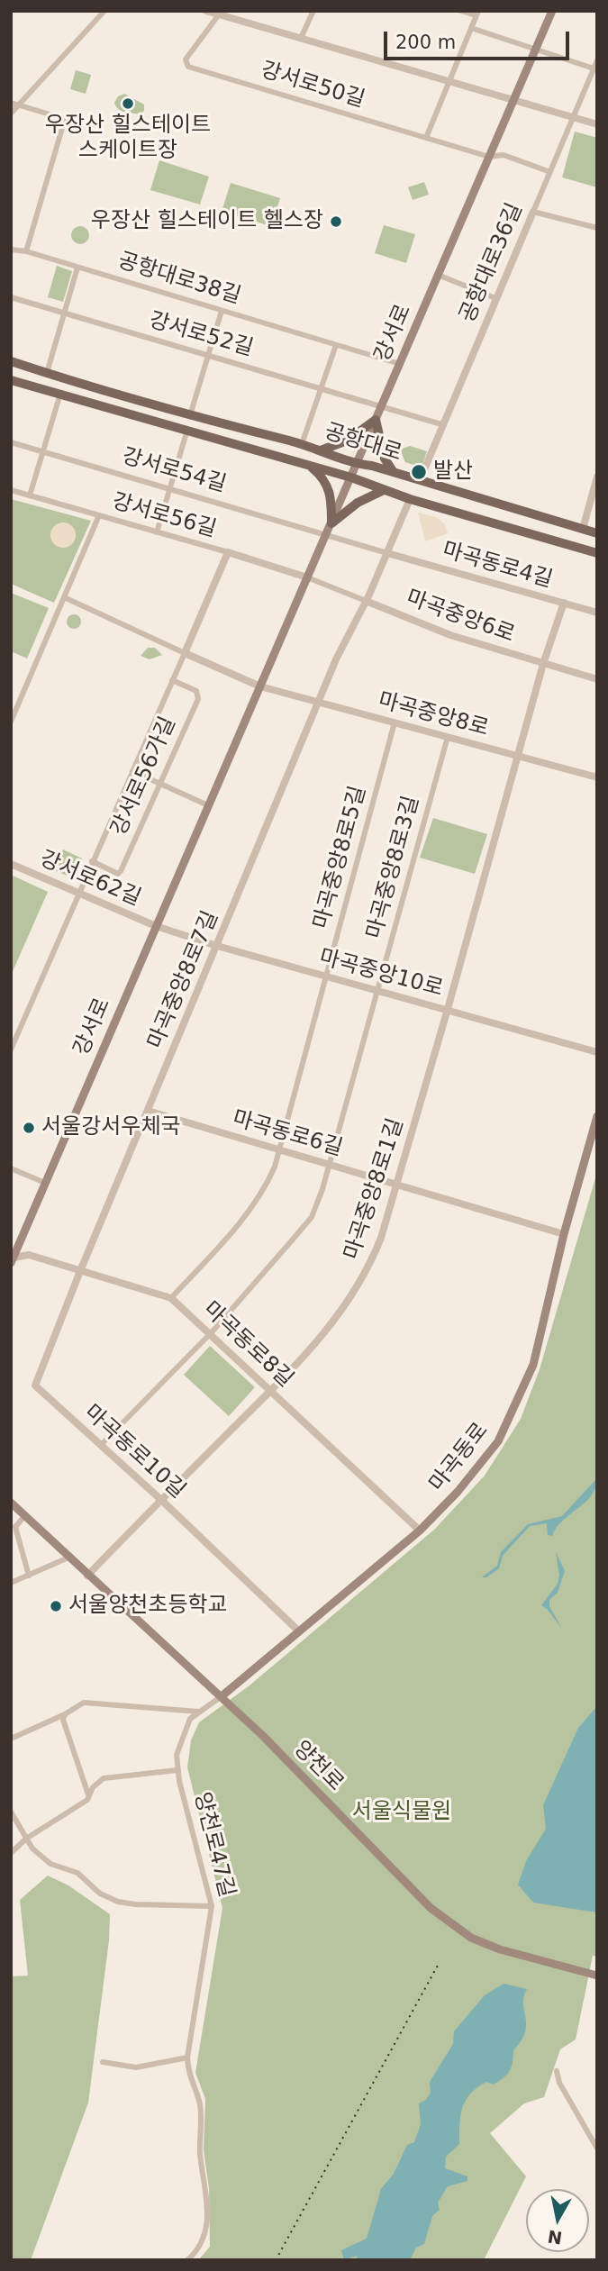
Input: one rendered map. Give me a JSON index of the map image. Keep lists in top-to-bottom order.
{
  "streets": {
    "main road": [
      "강서로",
      "공항대로",
      "마곡동로",
      "양천로"
    ],
    "street": [
      "강서로50길",
      "공항대로36길",
      "공항대로38길",
      "강서로52길",
      "강서로54길",
      "강서로56길",
      "마곡동로4길",
      "마곡중앙6로",
      "마곡중앙8로",
      "강서로56가길",
      "마곡중앙8로5길",
      "마곡중앙8로3길",
      "강서로62길",
      "마곡중앙10로",
      "마곡중앙8로7길",
      "마곡동로6길",
      "마곡중앙8로1길",
      "마곡동로8길",
      "마곡동로10길",
      "양천로47길"
    ]
  },
  "crossings": [
    ["강서로50길", "강서로"],
    ["공항대로36길", "공항대로"],
    ["공항대로38길", "강서로"],
    ["강서로", "강서로52길"],
    ["강서로", "공항대로"],
    ["강서로", "강서로54길"],
    ["강서로", "강서로56길"],
    ["강서로", "마곡중앙8로"],
    ["강서로", "강서로62길"],
    ["강서로", "마곡중앙10로"],
    ["강서로", "마곡동로8길"],
    ["강서로56길", "강서로56가길"],
    ["마곡중앙8로", "마곡중앙8로5길"],
    ["마곡중앙8로", "마곡중앙8로3길"],
    ["마곡중앙8로", "마곡중앙8로7길"],
    ["마곡중앙8로", "마곡중앙8로1길"],
    ["강서로56가길", "강서로62길"],
    ["마곡중앙8로5길", "마곡중앙10로"],
    ["마곡중앙8로5길", "마곡동로6길"],
    ["마곡중앙8로5길", "마곡동로8길"],
    ["마곡중앙8로3길", "마곡중앙10로"],
    ["마곡중앙8로3길", "마곡동로6길"],
    ["마곡중앙8로3길", "마곡동로8길"],
    ["마곡중앙8로3길", "마곡동로10길"],
    ["강서로62길", "마곡중앙10로"],
    ["마곡중앙10로", "마곡중앙8로7길"],
    ["마곡중앙10로", "마곡중앙8로1길"],
    ["마곡중앙8로7길", "마곡동로6길"],
    ["마곡중앙8로7길", "마곡동로8길"],
    ["마곡중앙8로7길", "마곡동로10길"],
    ["마곡동로6길", "마곡중앙8로1길"],
    ["마곡동로6길", "마곡동로"],
    ["마곡중앙8로1길", "마곡동로8길"],
    ["마곡중앙8로1길", "마곡동로10길"],
    ["마곡중앙8로1길", "양천로"],
    ["마곡동로8길", "마곡동로10길"],
    ["마곡동로8길", "마곡동로"],
    ["마곡동로10길", "마곡동로"],
    ["마곡동로", "양천로"],
    ["마곡동로", "양천로47길"],
    ["양천로", "양천로47길"]
  ],
  "parks": ["서울식물원"],
  "places": [
    "우장산 힐스테이트 스케이트장",
    "우장산 힐스테이트 헬스장",
    "발산",
    "서울강서우체국",
    "서울양천초등학교"
  ],
  "scale_bar": "200 m",
  "north": "bottom"
}
